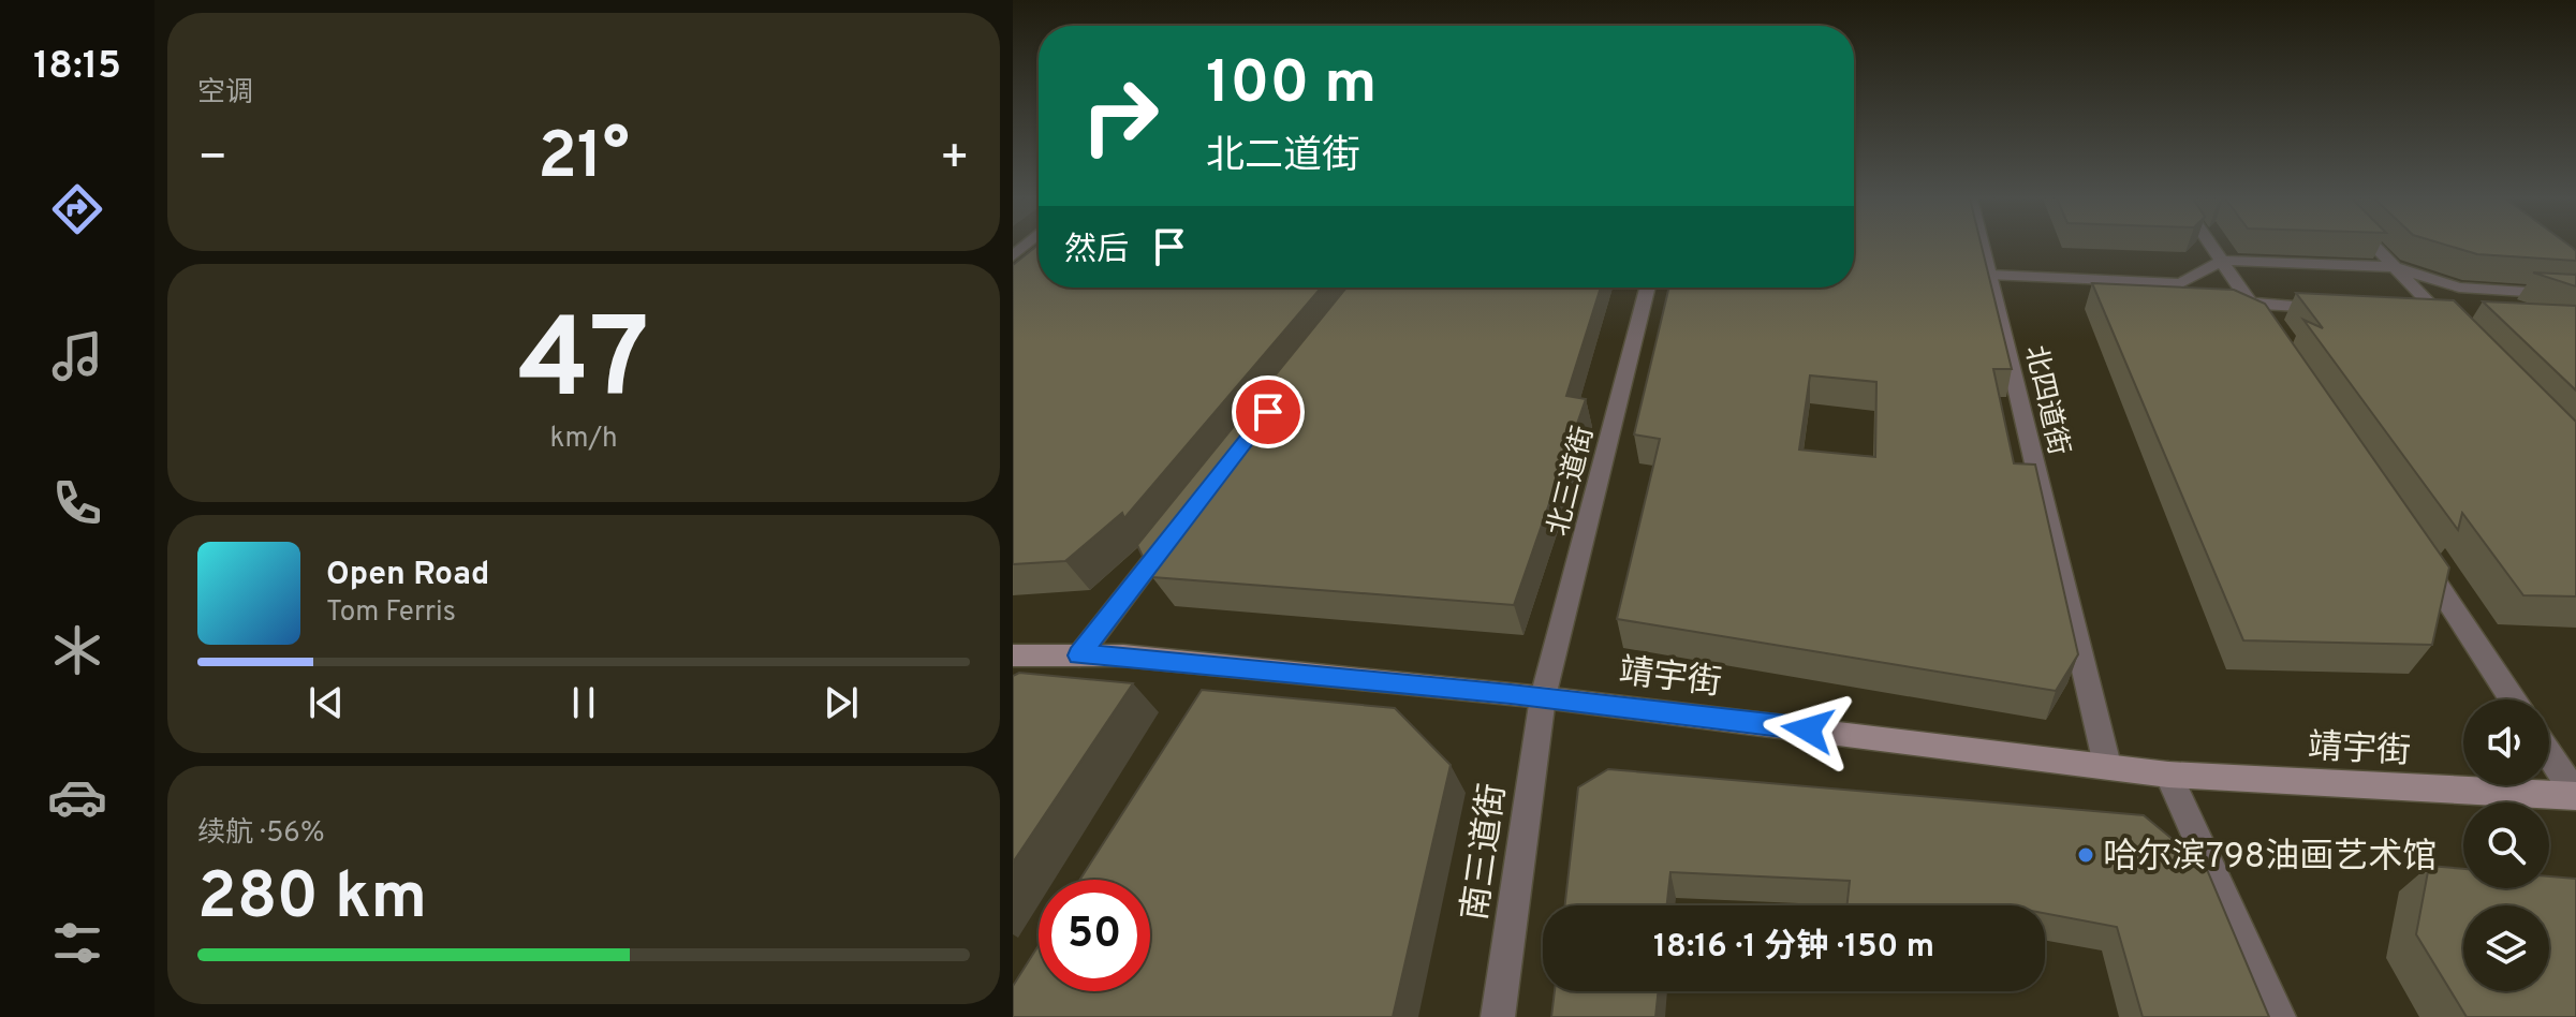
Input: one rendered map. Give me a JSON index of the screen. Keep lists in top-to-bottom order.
{
  "streets": {
    "main road": ["靖宇街"],
    "street": ["北四道街", "北三道街", "南三道街"]
  },
  "crossings": [
    ["北四道街", "靖宇街"],
    ["北三道街", "靖宇街"],
    ["北三道街", "南三道街"],
    ["靖宇街", "南三道街"]
  ],
  "places": ["哈尔滨798油画艺术馆"],
  "page": {
    "tabs": "18:15",
    "tile": [
      "空调",
      ["47", "km/h"],
      ["续航 · 56%", "280 km"]
    ],
    "turn": ["100 m", "北二道街"],
    "heat": ["−", "21°", "+"],
    "then": "然后",
    "song": ["Open Road", "Tom Ferris"],
    "limit": "50",
    "trip": "18:16 · 1 分钟 · 150 m"
  }
}
